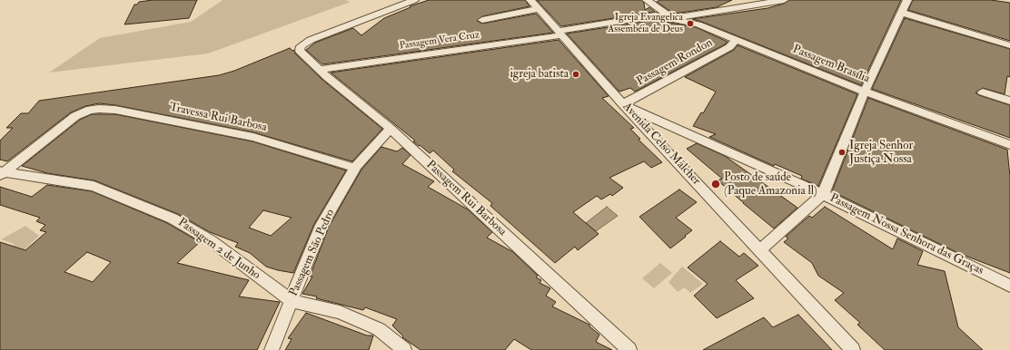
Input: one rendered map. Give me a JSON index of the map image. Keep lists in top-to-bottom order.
{
  "streets": {
    "street": [
      "Passagem Vera Cruz",
      "Passagem Rondon",
      "Passagem Brasília",
      "Travessa Rui Barbosa",
      "Avenida Celso Malcher",
      "Passagem Rui Barbosa",
      "Passagem Nossa Senhora das Graças",
      "Passagem 2 de Junho",
      "Passagem São Pedro"
    ]
  },
  "crossings": [
    ["Passagem Vera Cruz", "Passagem Brasília"],
    ["Passagem Vera Cruz", "Avenida Celso Malcher"],
    ["Passagem Vera Cruz", "Passagem Rui Barbosa"],
    ["Passagem Rondon", "Passagem Brasília"],
    ["Passagem Rondon", "Avenida Celso Malcher"],
    ["Passagem Rondon", "Passagem Nossa Senhora das Graças"],
    ["Travessa Rui Barbosa", "Passagem 2 de Junho"],
    ["Travessa Rui Barbosa", "Passagem São Pedro"],
    ["Avenida Celso Malcher", "Passagem Nossa Senhora das Graças"],
    ["Passagem Rui Barbosa", "Passagem São Pedro"],
    ["Passagem 2 de Junho", "Passagem São Pedro"]
  ],
  "places": [
    "Igreja Evangelica Assembéia de Deus",
    "igreja batista",
    "Igreja Senhor Justiça Nossa",
    "Posto de saúde (Paque Amazonia ll)"
  ]
}
